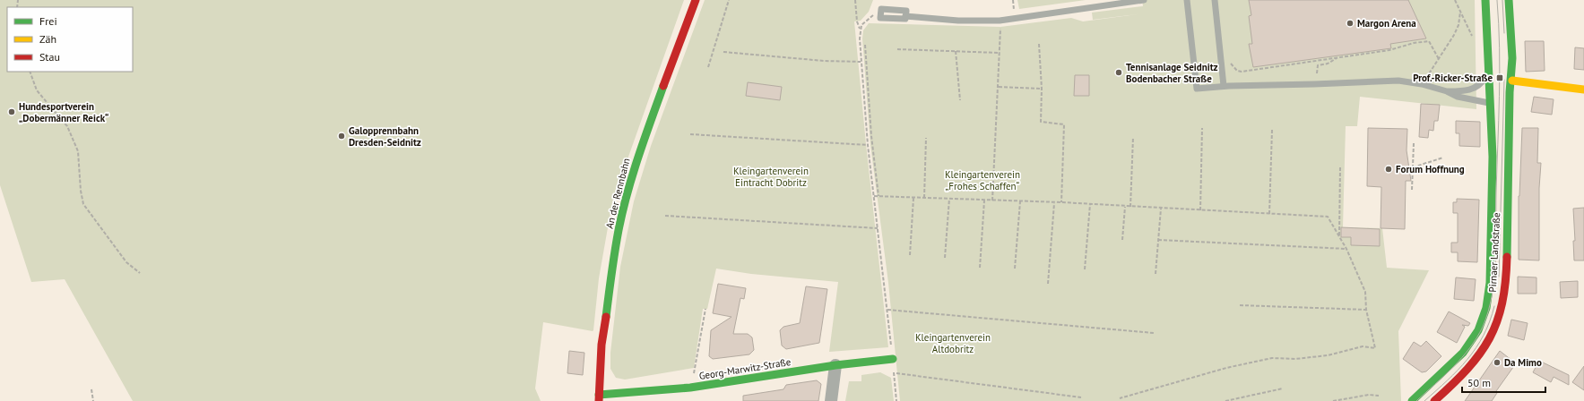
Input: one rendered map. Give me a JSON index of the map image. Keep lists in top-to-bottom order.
{
  "streets": {
    "street": ["An der Rennbahn", "Pirnaer Landstraße", "Georg-Marwitz-Straße"]
  },
  "crossings": [
    ["An der Rennbahn", "Georg-Marwitz-Straße"]
  ],
  "parks": ["Kleingartenverein Eintracht Dobritz", "Kleingartenverein „Frohes Schaffen“", "Kleingartenverein Altdobritz"],
  "places": {
    "other": [
      "Margon Arena",
      "Tennisanlage Seidnitz Bodenbacher Straße",
      "Hundesportverein „Dobermänner Reick“",
      "Galopprennbahn Dresden-Seidnitz",
      "Forum Hoffnung",
      "Da Mimo"
    ],
    "transit": ["Prof.-Ricker-Straße"]
  },
  "legend": ["Frei", "Zäh", "Stau"],
  "scale_bar": "50 m"
}
